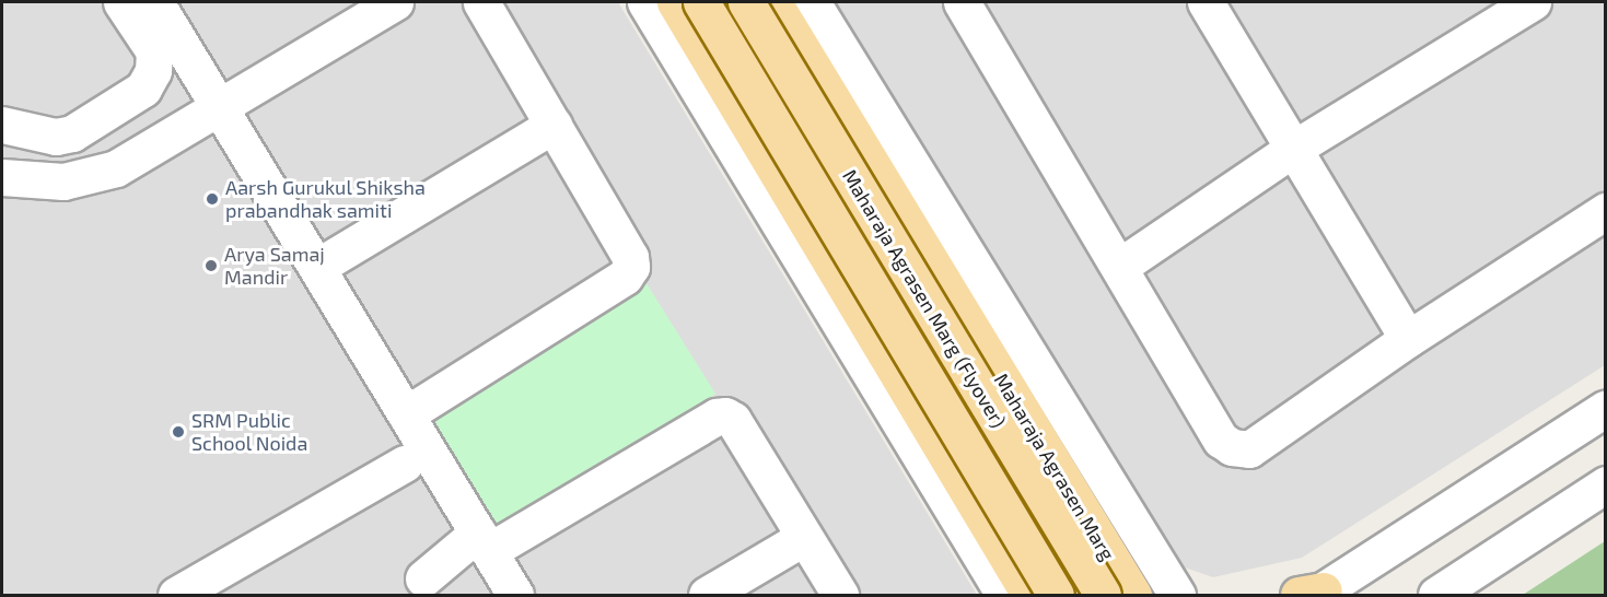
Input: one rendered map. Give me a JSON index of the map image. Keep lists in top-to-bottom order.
{
  "streets": {
    "main road": ["Maharaja Agrasen Marg (Flyover)", "Maharaja Agrasen Marg"]
  },
  "places": ["Aarsh Gurukul Shiksha prabandhak samiti", "Arya Samaj Mandir", "SRM Public School Noida"]
}
